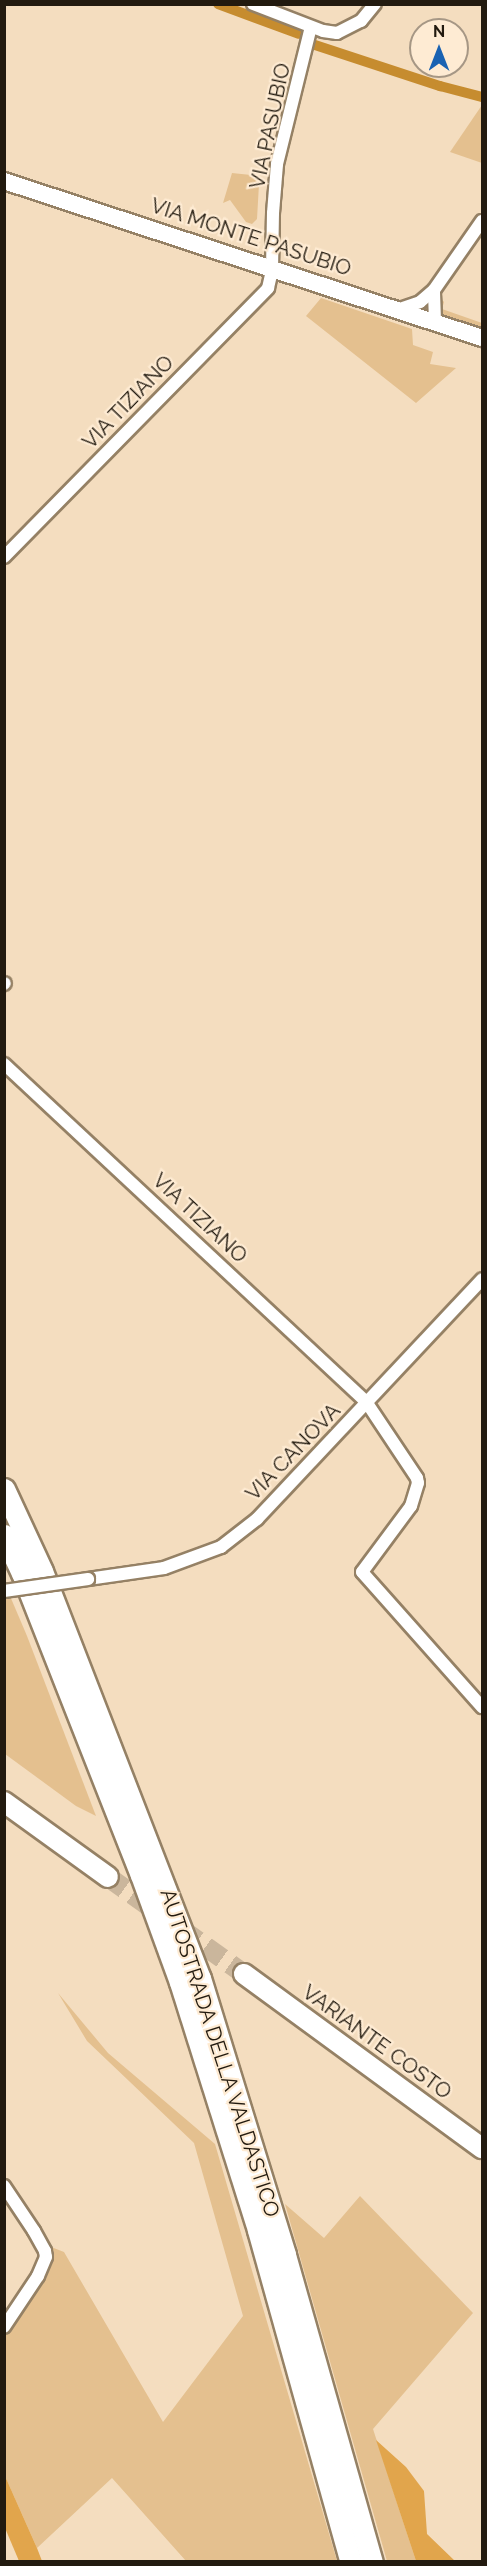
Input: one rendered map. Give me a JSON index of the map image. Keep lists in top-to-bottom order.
{
  "streets": {
    "highway": ["VARIANTE COSTO", "AUTOSTRADA DELLA VALDASTICO"],
    "main road": ["VIA MONTE PASUBIO"],
    "street": ["VIA PASUBIO", "VIA TIZIANO", "VIA CANOVA"]
  },
  "crossings": [
    ["VIA PASUBIO", "VIA MONTE PASUBIO"],
    ["VIA PASUBIO", "VIA TIZIANO"],
    ["VIA MONTE PASUBIO", "VIA TIZIANO"],
    ["VIA TIZIANO", "VIA CANOVA"]
  ],
  "north": "top"
}
